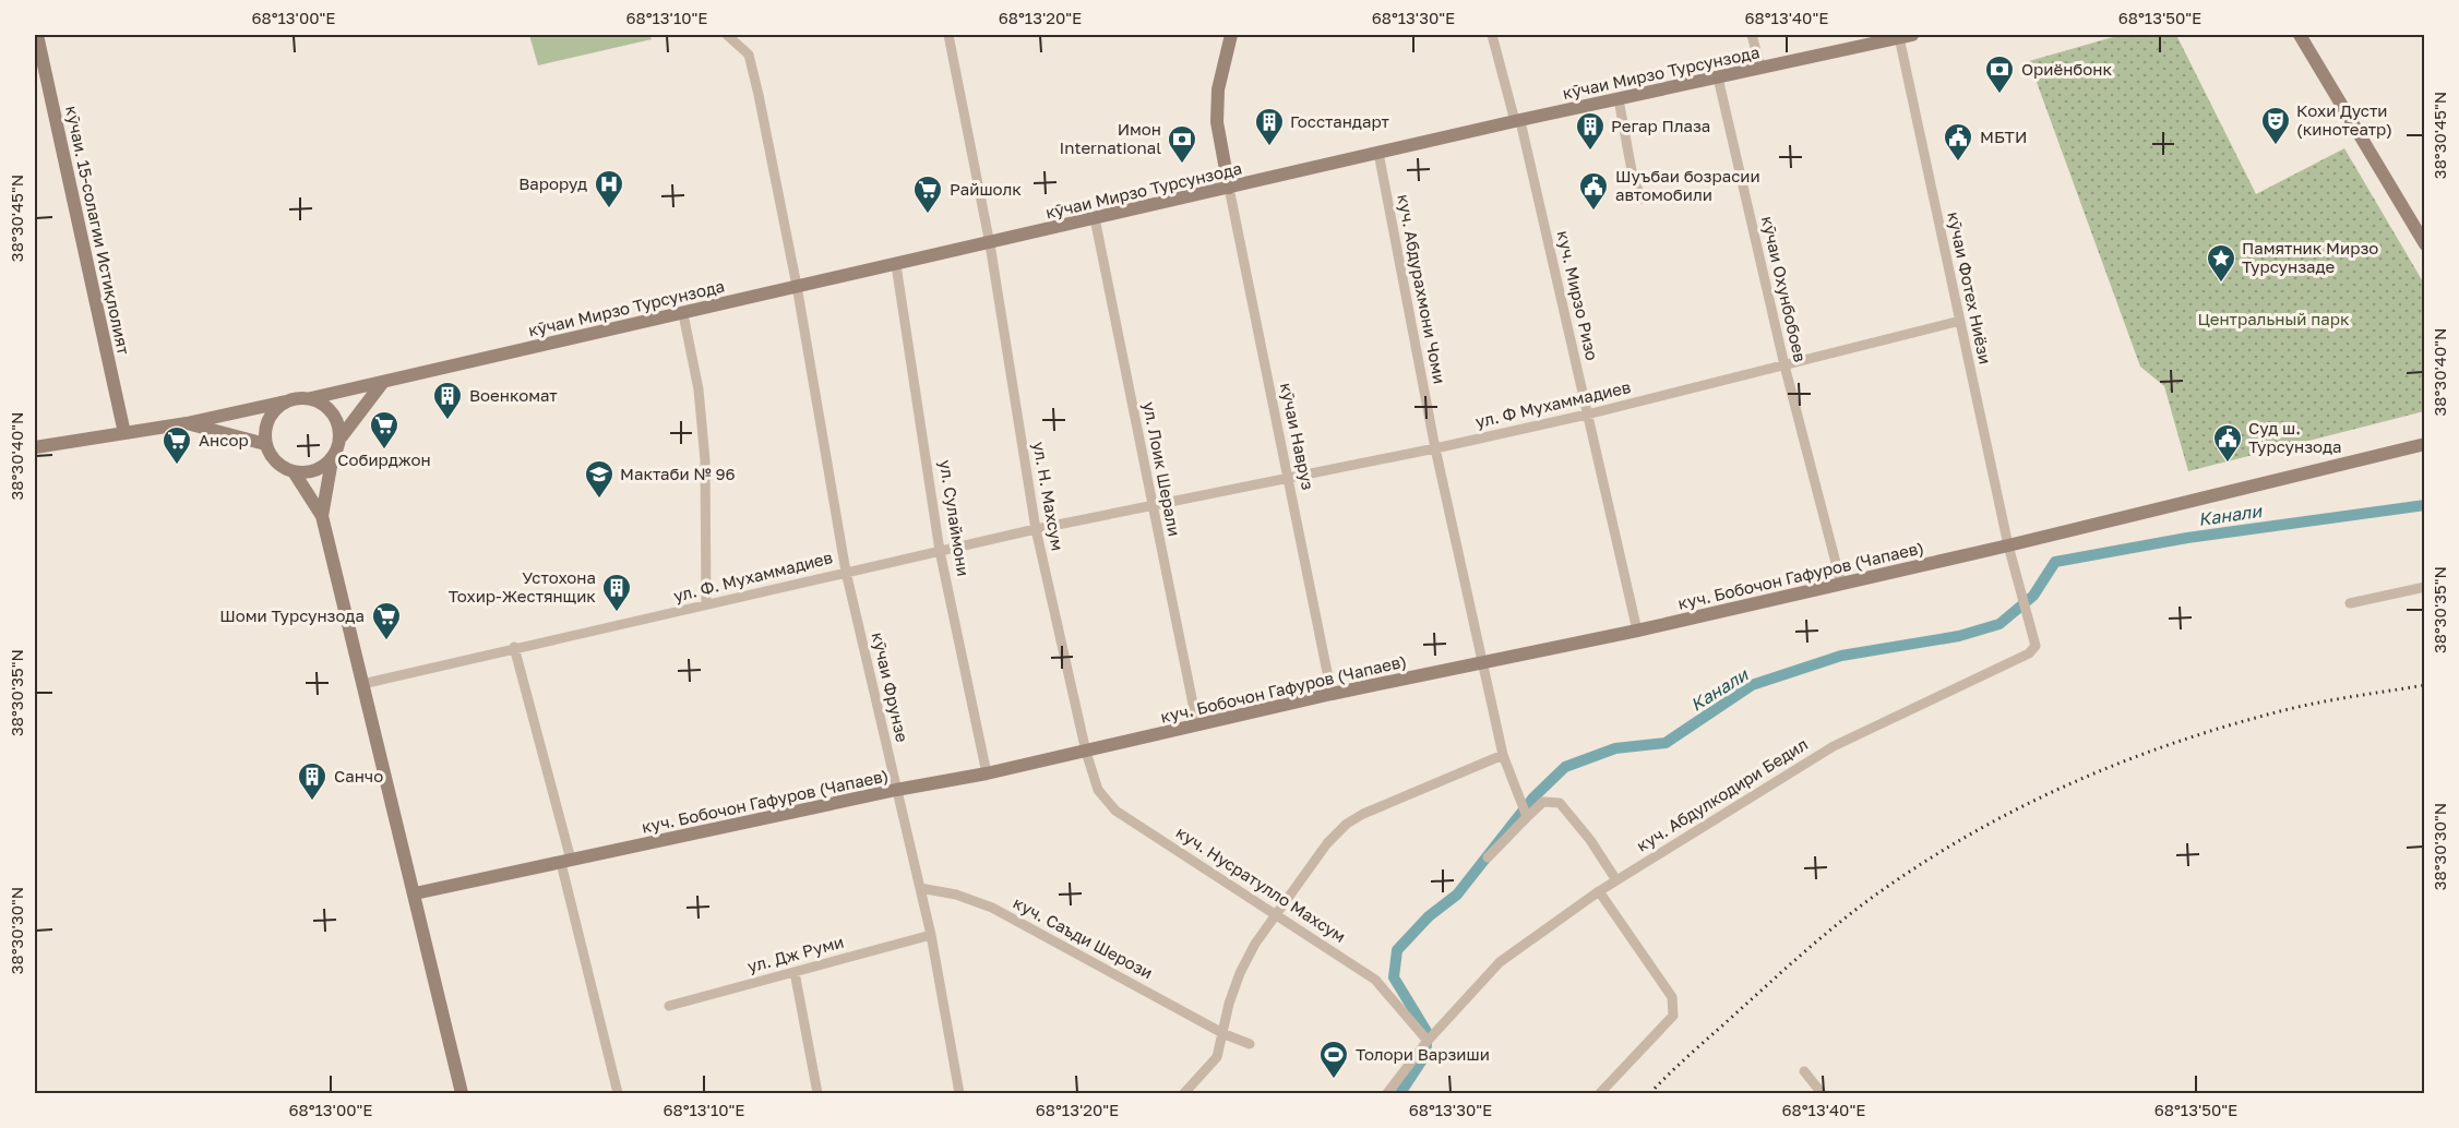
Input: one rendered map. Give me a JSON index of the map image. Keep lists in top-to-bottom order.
{
  "streets": {
    "street": [
      "кӯчаи Мирзо Турсунзода",
      "кӯчаи. 15-солагии Истиқлолият",
      "кӯчаи Фотех Ниёзи",
      "куч. Абдурахмони Чоми",
      "кӯчаи Охунбобоев",
      "куч. Мирзо Ризо",
      "ул. Ф Мухаммадиев",
      "кӯчаи Навруз",
      "ул. Лоик Шерали",
      "ул. Н. Махсум",
      "ул. Сулаймони",
      "куч. Бобочон Гафуров (Чапаев)",
      "ул. Ф. Мухаммадиев",
      "кӯчаи Фрунзе",
      "куч. Абдулкодири Бедил",
      "куч. Нусратулло Махсум",
      "куч. Саъди Шерози",
      "ул. Дж Руми"
    ]
  },
  "crossings": [
    ["кӯчаи Мирзо Турсунзода", "кӯчаи. 15-солагии Истиқлолият"],
    ["кӯчаи Мирзо Турсунзода", "кӯчаи Фотех Ниёзи"],
    ["кӯчаи Мирзо Турсунзода", "куч. Абдурахмони Чоми"],
    ["кӯчаи Мирзо Турсунзода", "кӯчаи Охунбобоев"],
    ["кӯчаи Мирзо Турсунзода", "куч. Мирзо Ризо"],
    ["кӯчаи Мирзо Турсунзода", "кӯчаи Навруз"],
    ["кӯчаи Мирзо Турсунзода", "ул. Лоик Шерали"],
    ["кӯчаи Мирзо Турсунзода", "ул. Н. Махсум"],
    ["кӯчаи Мирзо Турсунзода", "ул. Сулаймони"],
    ["кӯчаи Мирзо Турсунзода", "кӯчаи Фрунзе"],
    ["кӯчаи Фотех Ниёзи", "ул. Ф Мухаммадиев"],
    ["кӯчаи Фотех Ниёзи", "куч. Бобочон Гафуров (Чапаев)"],
    ["кӯчаи Фотех Ниёзи", "куч. Абдулкодири Бедил"],
    ["куч. Абдурахмони Чоми", "ул. Ф Мухаммадиев"],
    ["куч. Абдурахмони Чоми", "куч. Бобочон Гафуров (Чапаев)"],
    ["кӯчаи Охунбобоев", "ул. Ф Мухаммадиев"],
    ["кӯчаи Охунбобоев", "куч. Бобочон Гафуров (Чапаев)"],
    ["куч. Мирзо Ризо", "ул. Ф Мухаммадиев"],
    ["куч. Мирзо Ризо", "куч. Бобочон Гафуров (Чапаев)"],
    ["ул. Ф Мухаммадиев", "кӯчаи Навруз"],
    ["ул. Ф Мухаммадиев", "ул. Лоик Шерали"],
    ["ул. Ф Мухаммадиев", "ул. Ф. Мухаммадиев"],
    ["кӯчаи Навруз", "куч. Бобочон Гафуров (Чапаев)"],
    ["ул. Лоик Шерали", "куч. Бобочон Гафуров (Чапаев)"],
    ["ул. Лоик Шерали", "ул. Ф. Мухаммадиев"],
    ["ул. Н. Махсум", "куч. Бобочон Гафуров (Чапаев)"],
    ["ул. Н. Махсум", "ул. Ф. Мухаммадиев"],
    ["ул. Н. Махсум", "куч. Нусратулло Махсум"],
    ["ул. Сулаймони", "куч. Бобочон Гафуров (Чапаев)"],
    ["ул. Сулаймони", "ул. Ф. Мухаммадиев"],
    ["куч. Бобочон Гафуров (Чапаев)", "кӯчаи Фрунзе"],
    ["куч. Бобочон Гафуров (Чапаев)", "куч. Абдулкодири Бедил"],
    ["куч. Бобочон Гафуров (Чапаев)", "куч. Нусратулло Махсум"],
    ["ул. Ф. Мухаммадиев", "кӯчаи Фрунзе"],
    ["кӯчаи Фрунзе", "куч. Саъди Шерози"],
    ["кӯчаи Фрунзе", "ул. Дж Руми"],
    ["куч. Абдулкодири Бедил", "куч. Нусратулло Махсум"]
  ],
  "water": ["Канали"],
  "parks": ["Центральный парк"],
  "places": {
    "bank": ["Ориёнбонк", "Имон International"],
    "theatre": ["Кохи Дусти (кинотеатр)"],
    "building": [
      "Госстандарт",
      "Регар Плаза",
      "Военкомат",
      "Устохона Тохир-Жестянщик",
      "Санчо"
    ],
    "public building": ["МБТИ", "Шуъбаи бозрасии автомобили", "Суд ш. Турсунзода"],
    "hospital": ["Вароруд"],
    "supermarket": [
      "Райшолк",
      "Собирджон",
      "Ансор",
      "Шоми Турсунзода"
    ],
    "place": ["Памятник Мирзо Турсунзаде"],
    "school or university": ["Мактаби № 96"],
    "sports": ["Толори Варзиши"]
  },
  "coordinates": [
    "68°13'00\"E",
    "68°13'10\"E",
    "68°13'20\"E",
    "68°13'30\"E",
    "68°13'40\"E",
    "68°13'50\"E",
    "38°30'45\"N",
    "38°30'40\"N",
    "38°30'35\"N",
    "38°30'30\"N"
  ]
}
